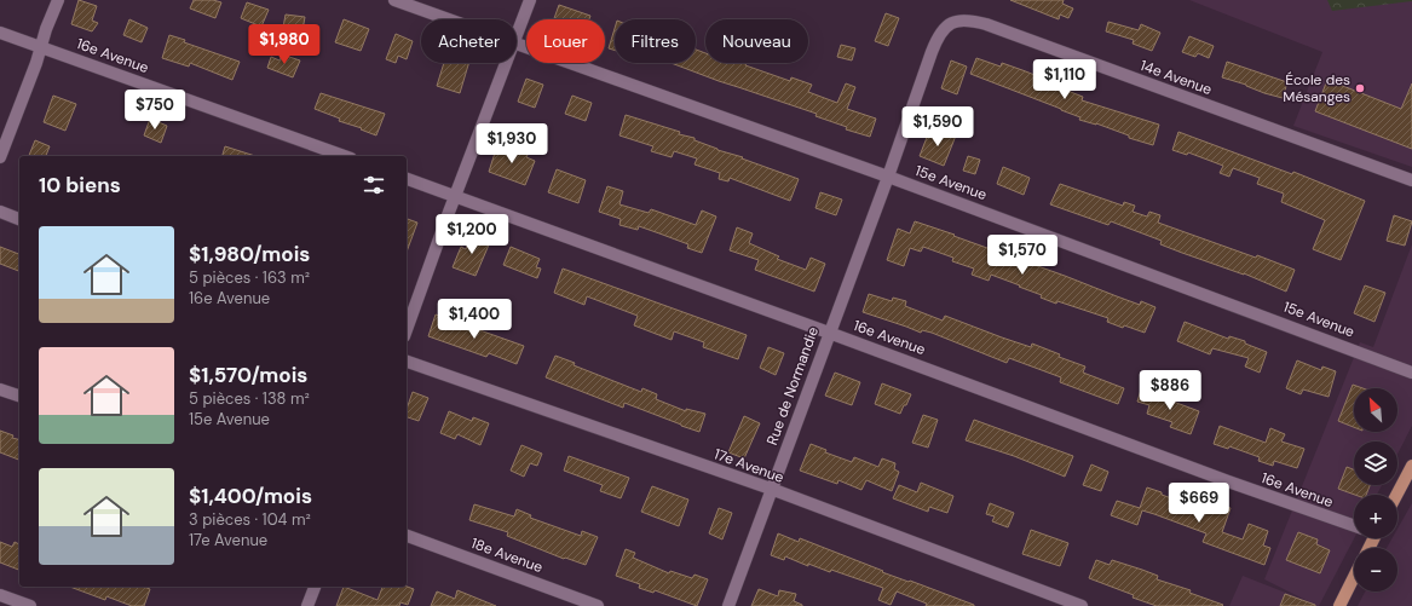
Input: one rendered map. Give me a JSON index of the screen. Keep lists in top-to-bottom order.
{
  "streets": {
    "street": [
      "16e Avenue",
      "14e Avenue",
      "15e Avenue",
      "Rue de Normandie",
      "17e Avenue",
      "18e Avenue"
    ]
  },
  "crossings": [
    ["16e Avenue", "Rue de Normandie"],
    ["14e Avenue", "15e Avenue"],
    ["14e Avenue", "Rue de Normandie"],
    ["15e Avenue", "Rue de Normandie"],
    ["Rue de Normandie", "17e Avenue"]
  ],
  "places": ["École des Mésanges"],
  "north": "top left",
  "page": {
    "chip": [
      "Acheter",
      "Louer",
      "Filtres",
      "Nouveau"
    ],
    "price": [
      "$1,980",
      "$1,110",
      "$750",
      "$1,590",
      "$1,930",
      "$1,200",
      "$1,570",
      "$1,400",
      "$886",
      "$669"
    ],
    "heading": "10 biens",
    "list": [
      {
        "name": "$1,980/mois",
        "note": "5 pièces · 163 m² · 16e Avenue"
      },
      {
        "name": "$1,570/mois",
        "note": "5 pièces · 138 m² · 15e Avenue"
      },
      {
        "name": "$1,400/mois",
        "note": "3 pièces · 104 m² · 17e Avenue"
      }
    ],
    "map_buttons": ["+", "−"]
  }
}
